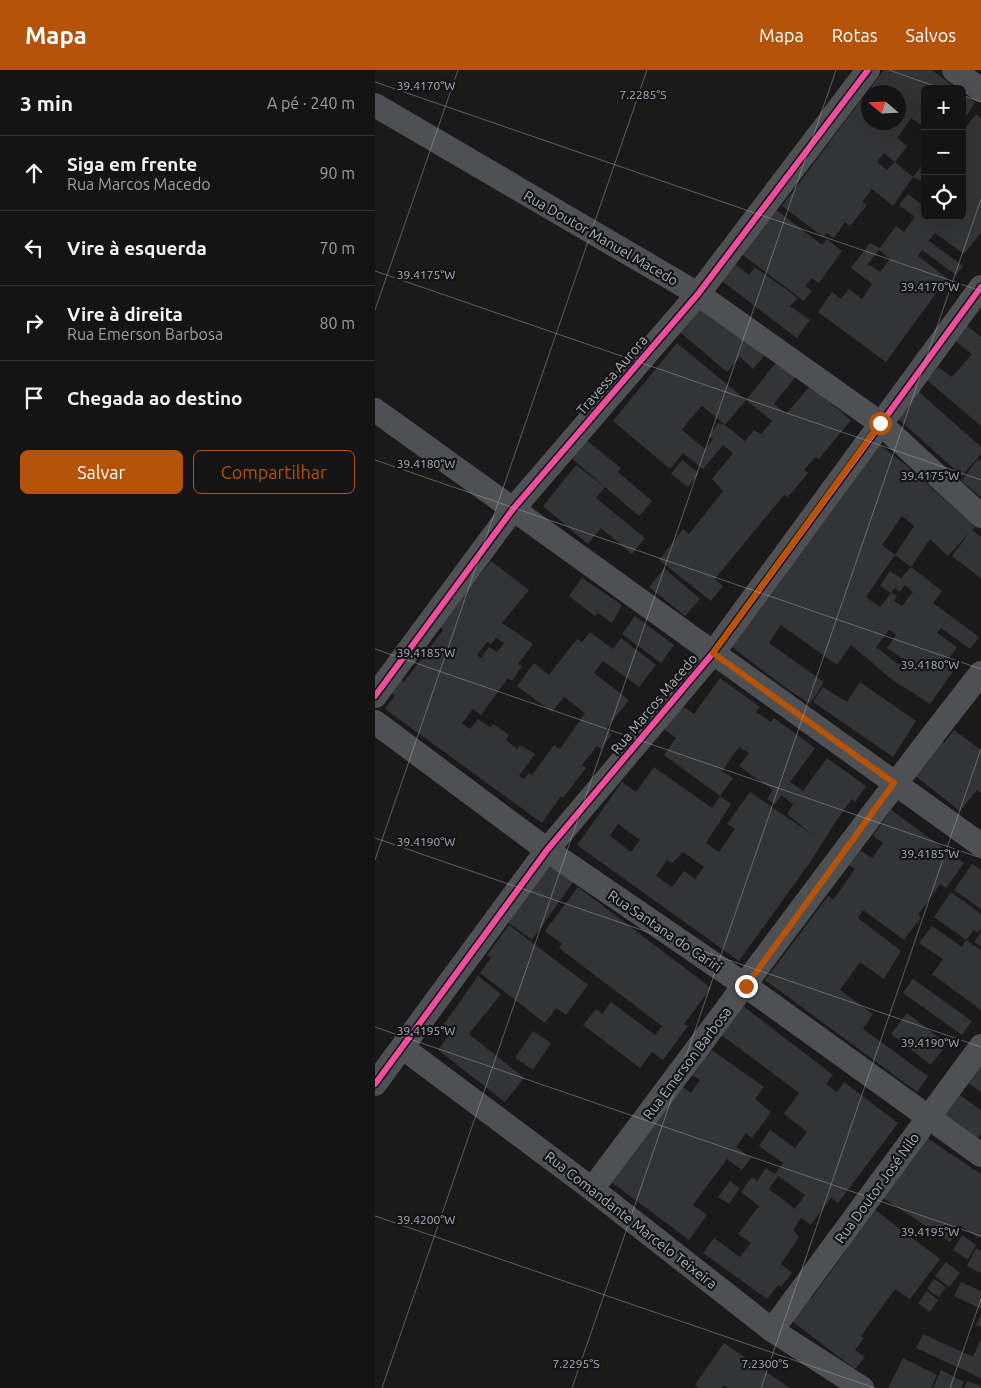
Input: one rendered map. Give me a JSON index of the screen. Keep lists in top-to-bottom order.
{
  "streets": {
    "street": [
      "Rua Doutor Manuel Macedo",
      "Travessa Aurora",
      "Rua Marcos Macedo",
      "Rua Santana do Cariri",
      "Rua Emerson Barbosa",
      "Rua Doutor José Nilo",
      "Rua Comandante Marcelo Teixeira"
    ]
  },
  "crossings": [
    ["Rua Doutor Manuel Macedo", "Travessa Aurora"],
    ["Rua Doutor Manuel Macedo", "Rua Marcos Macedo"],
    ["Rua Marcos Macedo", "Rua Santana do Cariri"],
    ["Rua Marcos Macedo", "Rua Comandante Marcelo Teixeira"],
    ["Rua Santana do Cariri", "Rua Emerson Barbosa"],
    ["Rua Santana do Cariri", "Rua Doutor José Nilo"],
    ["Rua Emerson Barbosa", "Rua Comandante Marcelo Teixeira"],
    ["Rua Doutor José Nilo", "Rua Comandante Marcelo Teixeira"]
  ],
  "north": "left",
  "page": {
    "header": "Mapa",
    "nav": ["Mapa", "Rotas", "Salvos"],
    "heading": ["3 min", "A pé · 240 m"],
    "map_buttons": ["+", "−"],
    "list": [
      ["Siga em frente", "Rua Marcos Macedo", "90 m"],
      ["Vire à esquerda", "70 m"],
      ["Vire à direita", "Rua Emerson Barbosa", "80 m"],
      "Chegada ao destino"
    ],
    "buttons": ["Salvar", "Compartilhar"]
  },
  "coordinates": [
    "39.4170°W",
    "7.2285°S",
    "39.4175°W",
    "39.4180°W",
    "39.4185°W",
    "39.4190°W",
    "39.4195°W",
    "39.4200°W",
    "7.2295°S",
    "7.2300°S"
  ]
}
